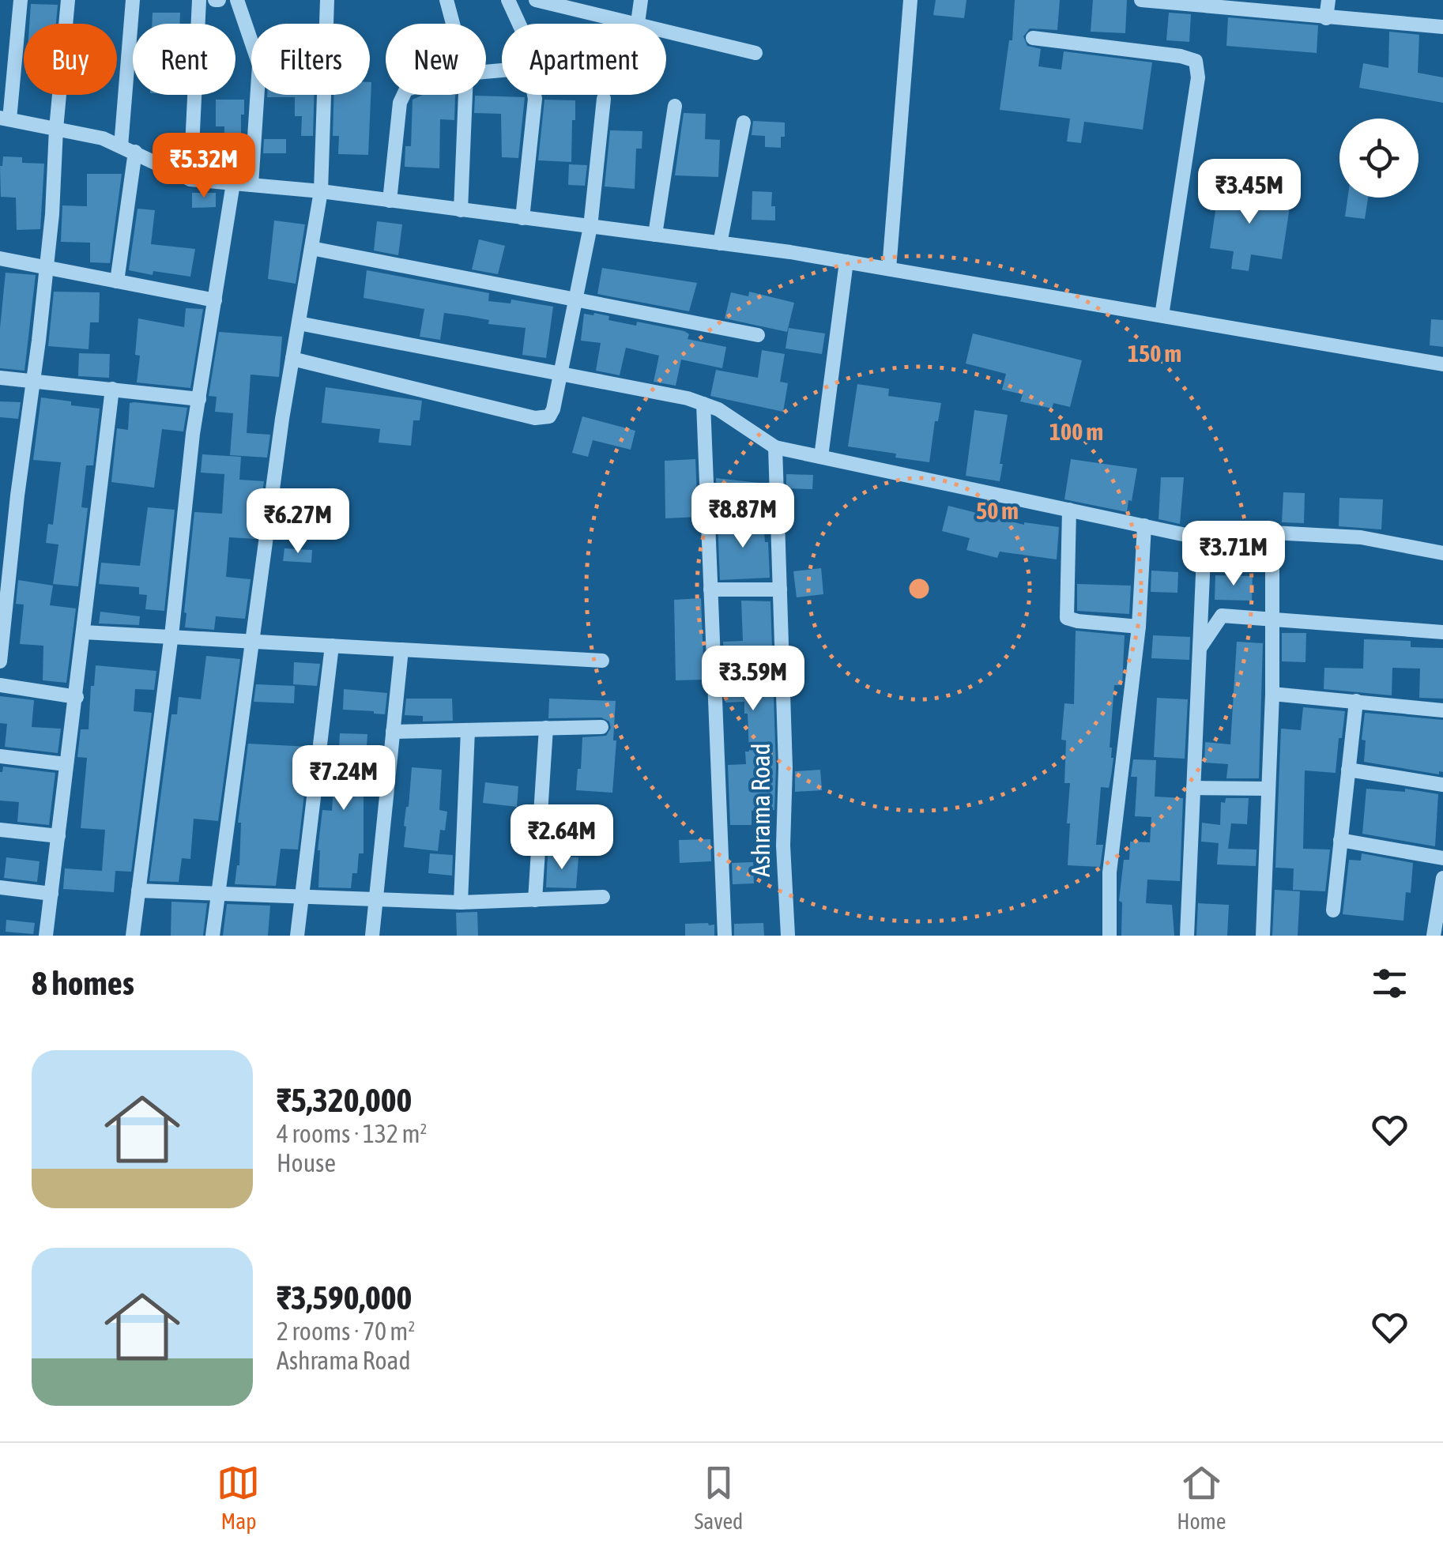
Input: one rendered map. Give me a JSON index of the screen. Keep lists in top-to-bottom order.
{
  "streets": {
    "street": ["Ashrama Road"]
  },
  "page": {
    "chip": [
      "Buy",
      "Rent",
      "Filters",
      "New",
      "Apartment"
    ],
    "price": [
      "₹5.32M",
      "₹3.45M",
      "₹8.87M",
      "₹6.27M",
      "₹3.71M",
      "₹3.59M",
      "₹7.24M",
      "₹2.64M"
    ],
    "heading": "8 homes",
    "list": [
      {
        "name": "₹5,320,000",
        "note": "4 rooms · 132 m² · House"
      },
      {
        "name": "₹3,590,000",
        "note": "2 rooms · 70 m² · Ashrama Road"
      }
    ],
    "tabs": ["Map", "Saved", "Home"]
  },
  "rings": ["150 m", "100 m", "50 m"]
}
